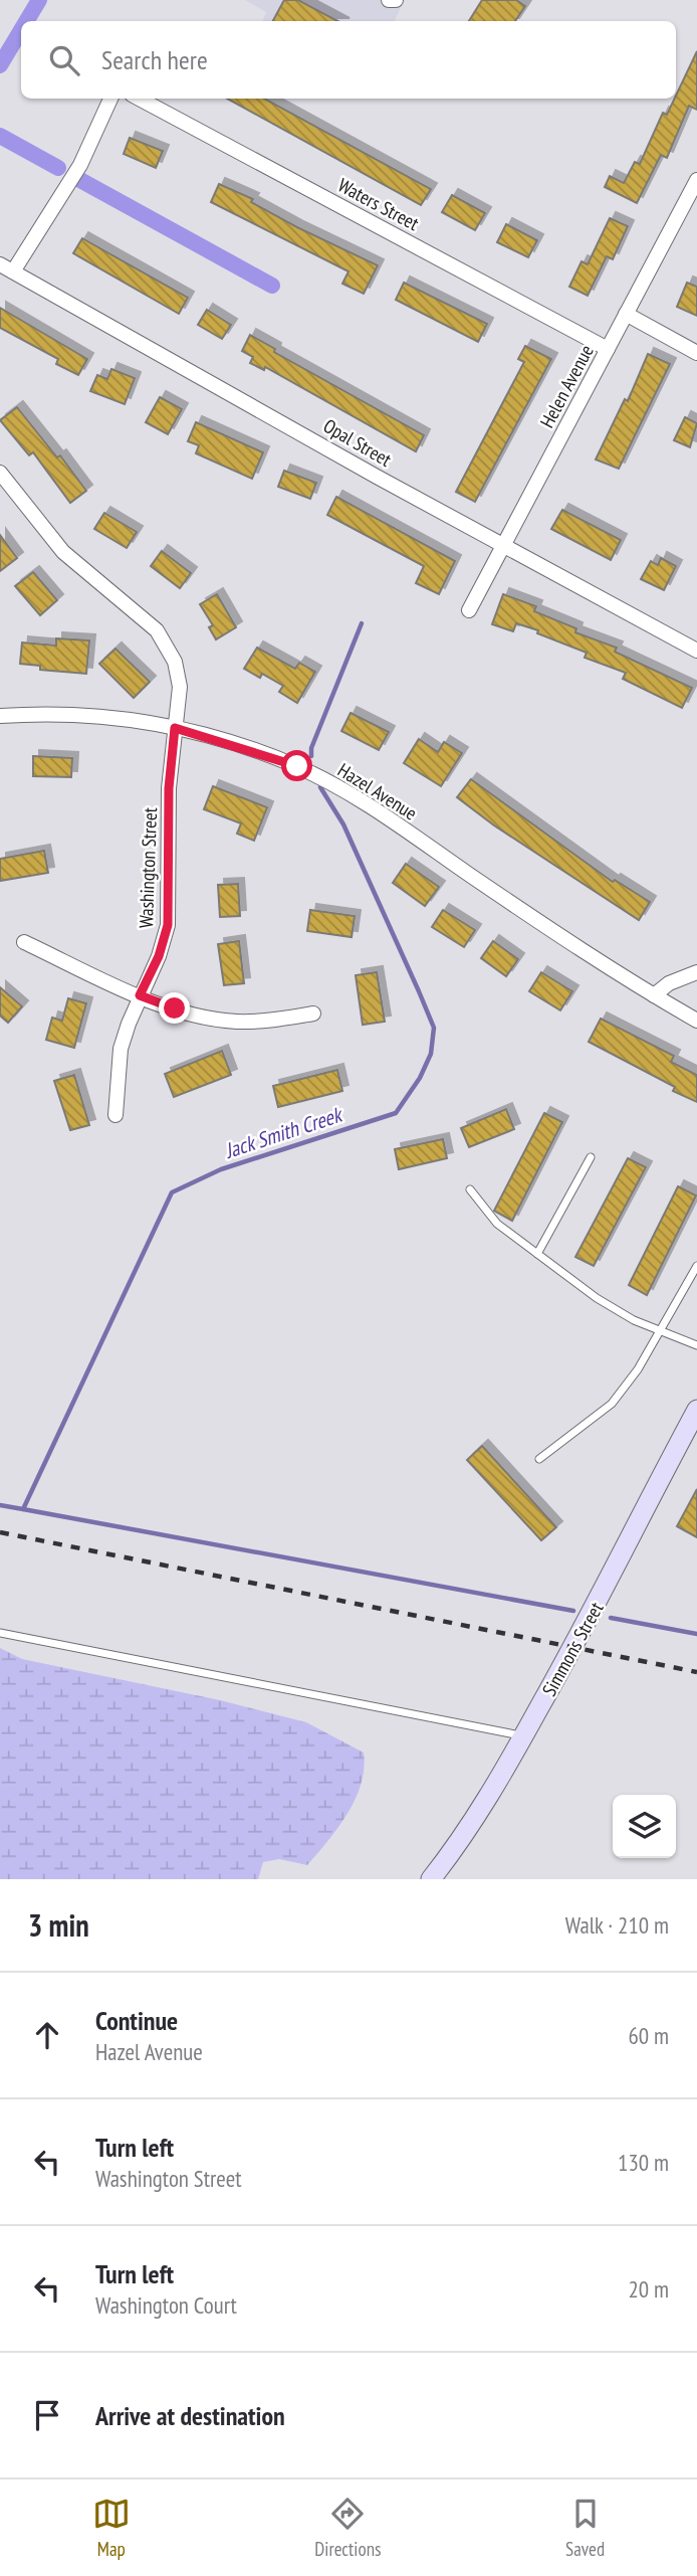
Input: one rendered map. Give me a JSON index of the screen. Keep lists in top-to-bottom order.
{
  "streets": {
    "street": [
      "Waters Street",
      "Helen Avenue",
      "Opal Street",
      "Hazel Avenue",
      "Washington Street",
      "Simmons Street"
    ]
  },
  "crossings": [
    ["Waters Street", "Helen Avenue"],
    ["Helen Avenue", "Opal Street"],
    ["Hazel Avenue", "Washington Street"]
  ],
  "water": ["Jack Smith Creek"],
  "page": {
    "search": "Search here",
    "heading": ["3 min", "Walk · 210 m"],
    "list": [
      ["Continue", "Hazel Avenue", "60 m"],
      ["Turn left", "Washington Street", "130 m"],
      ["Turn left", "Washington Court", "20 m"],
      "Arrive at destination"
    ],
    "nav": ["Map", "Directions", "Saved"]
  }
}
